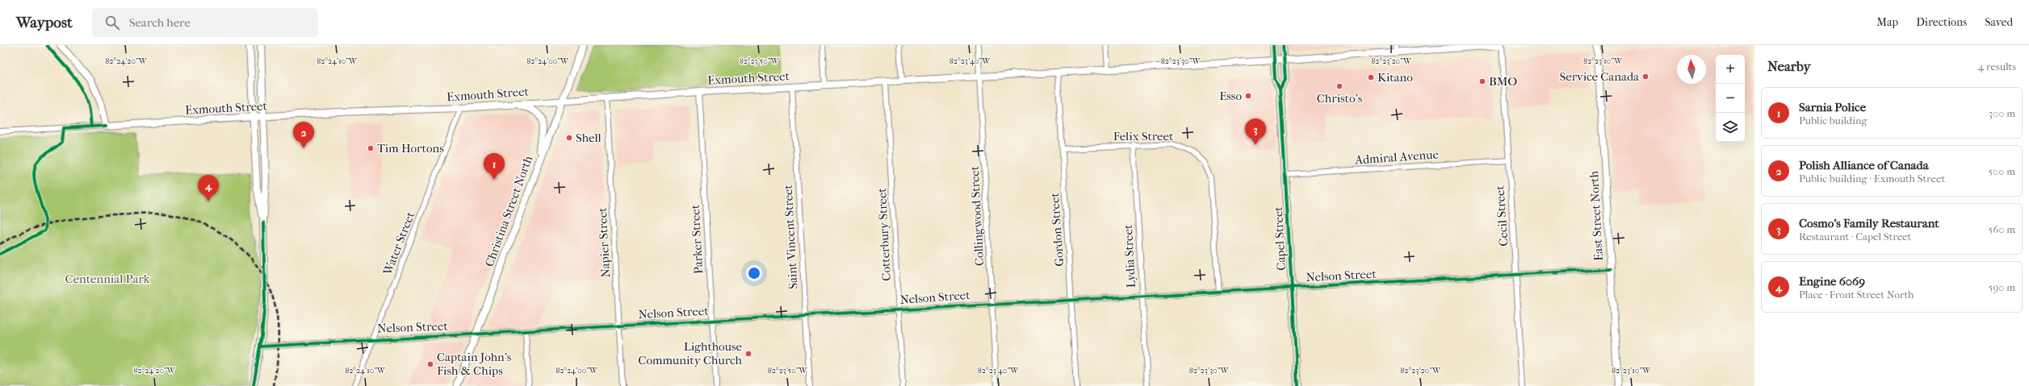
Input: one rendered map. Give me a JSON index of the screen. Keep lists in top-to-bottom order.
{
  "streets": {
    "main road": [
      "Exmouth Street",
      "Christina Street North",
      "East Street North",
      "Capel Street"
    ],
    "street": [
      "Felix Street",
      "Admiral Avenue",
      "Collingwood Street",
      "Cecil Street",
      "Gordon Street",
      "Cotterbury Street",
      "Saint Vincent Street",
      "Parker Street",
      "Napier Street",
      "Water Street",
      "Lydia Street",
      "Nelson Street"
    ]
  },
  "crossings": [
    ["Exmouth Street", "Christina Street North"],
    ["Exmouth Street", "Collingwood Street"],
    ["Exmouth Street", "Gordon Street"],
    ["Exmouth Street", "Cotterbury Street"],
    ["Exmouth Street", "Saint Vincent Street"],
    ["Exmouth Street", "Capel Street"],
    ["Exmouth Street", "Parker Street"],
    ["Exmouth Street", "Napier Street"],
    ["Exmouth Street", "Water Street"],
    ["Felix Street", "Gordon Street"],
    ["Felix Street", "Lydia Street"],
    ["Felix Street", "Nelson Street"],
    ["Admiral Avenue", "Cecil Street"],
    ["Admiral Avenue", "Capel Street"],
    ["Christina Street North", "Nelson Street"],
    ["Collingwood Street", "Nelson Street"],
    ["Cecil Street", "Nelson Street"],
    ["East Street North", "Nelson Street"],
    ["Gordon Street", "Nelson Street"],
    ["Cotterbury Street", "Nelson Street"],
    ["Saint Vincent Street", "Nelson Street"],
    ["Capel Street", "Nelson Street"],
    ["Parker Street", "Nelson Street"],
    ["Napier Street", "Nelson Street"],
    ["Water Street", "Nelson Street"],
    ["Lydia Street", "Nelson Street"]
  ],
  "parks": ["Centennial Park"],
  "places": [
    "Service Canada",
    "Kitano",
    "BMO",
    "Christo's",
    "Esso",
    "Shell",
    "Tim Hortons",
    "Lighthouse Community Church",
    "Captain John's Fish & Chips"
  ],
  "north": "top",
  "page": {
    "header": "Waypost",
    "search": "Search here",
    "nav": ["Map", "Directions", "Saved"],
    "heading": ["Nearby", "4 results"],
    "map_buttons": ["+", "−"],
    "list": [
      {
        "mark": "1",
        "name": "Sarnia Police",
        "note": "Public building",
        "value": "300 m"
      },
      {
        "mark": "2",
        "name": "Polish Alliance of Canada",
        "note": "Public building · Exmouth Street",
        "value": "500 m"
      },
      {
        "mark": "3",
        "name": "Cosmo's Family Restaurant",
        "note": "Restaurant · Capel Street",
        "value": "560 m"
      },
      {
        "mark": "4",
        "name": "Engine 6069",
        "note": "Place · Front Street North",
        "value": "590 m"
      }
    ],
    "pins": [
      "3",
      "2",
      "1",
      "4"
    ]
  },
  "coordinates": [
    "82°24'20\"W",
    "82°24'10\"W",
    "82°24'00\"W",
    "82°23'50\"W",
    "82°23'40\"W",
    "82°23'30\"W",
    "82°23'20\"W",
    "82°23'10\"W"
  ]
}
